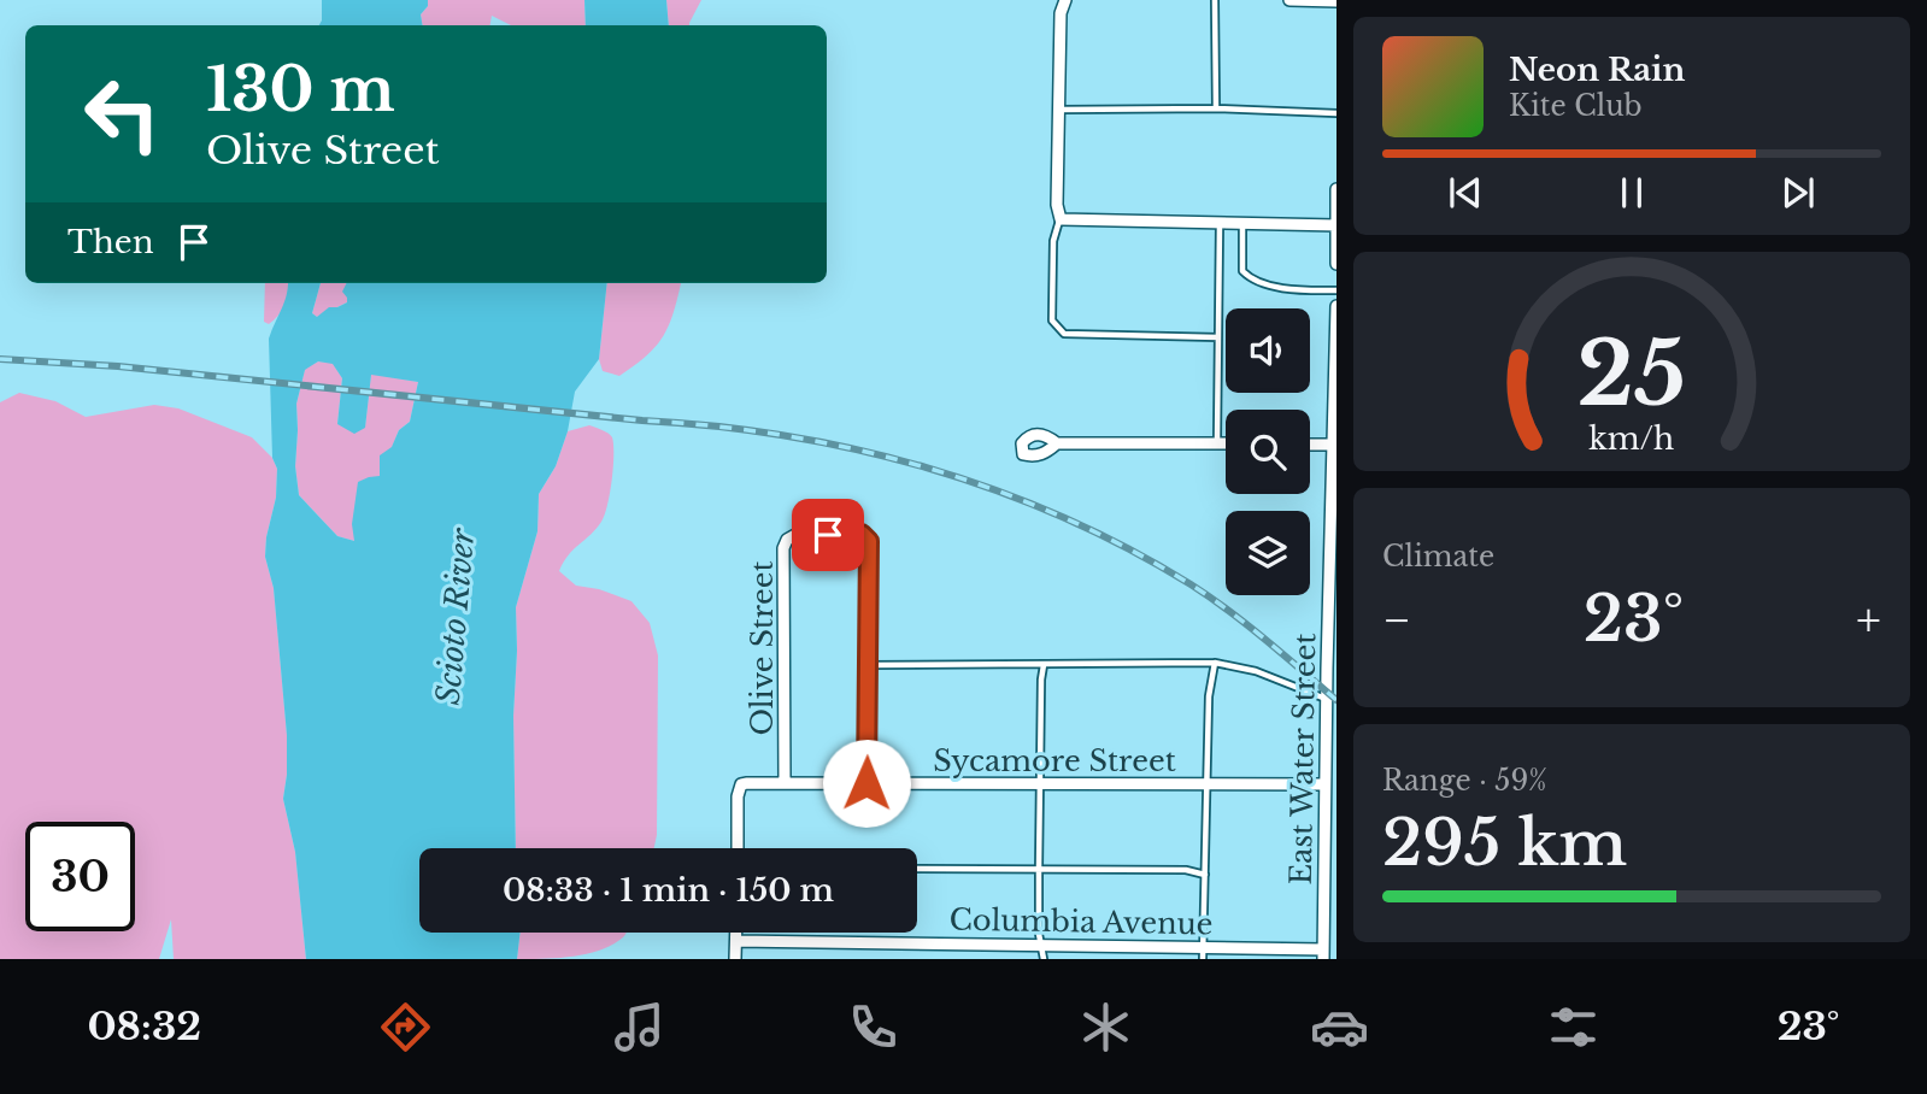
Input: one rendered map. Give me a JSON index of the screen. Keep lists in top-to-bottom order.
{
  "streets": {
    "street": [
      "Olive Street",
      "East Water Street",
      "Sycamore Street",
      "Columbia Avenue"
    ]
  },
  "crossings": [
    ["Olive Street", "Sycamore Street"],
    ["East Water Street", "Sycamore Street"],
    ["East Water Street", "Columbia Avenue"]
  ],
  "water": ["Scioto River"],
  "page": {
    "turn": ["130 m", "Olive Street"],
    "song": ["Neon Rain", "Kite Club"],
    "then": "Then",
    "tile": [
      "Climate",
      ["Range · 59%", "295 km"]
    ],
    "heat": ["−", "23°", "+"],
    "limit": "30",
    "trip": "08:33 · 1 min · 150 m",
    "tabs": ["08:32", "23°"],
    "gauge": ["25", "km/h"]
  }
}
